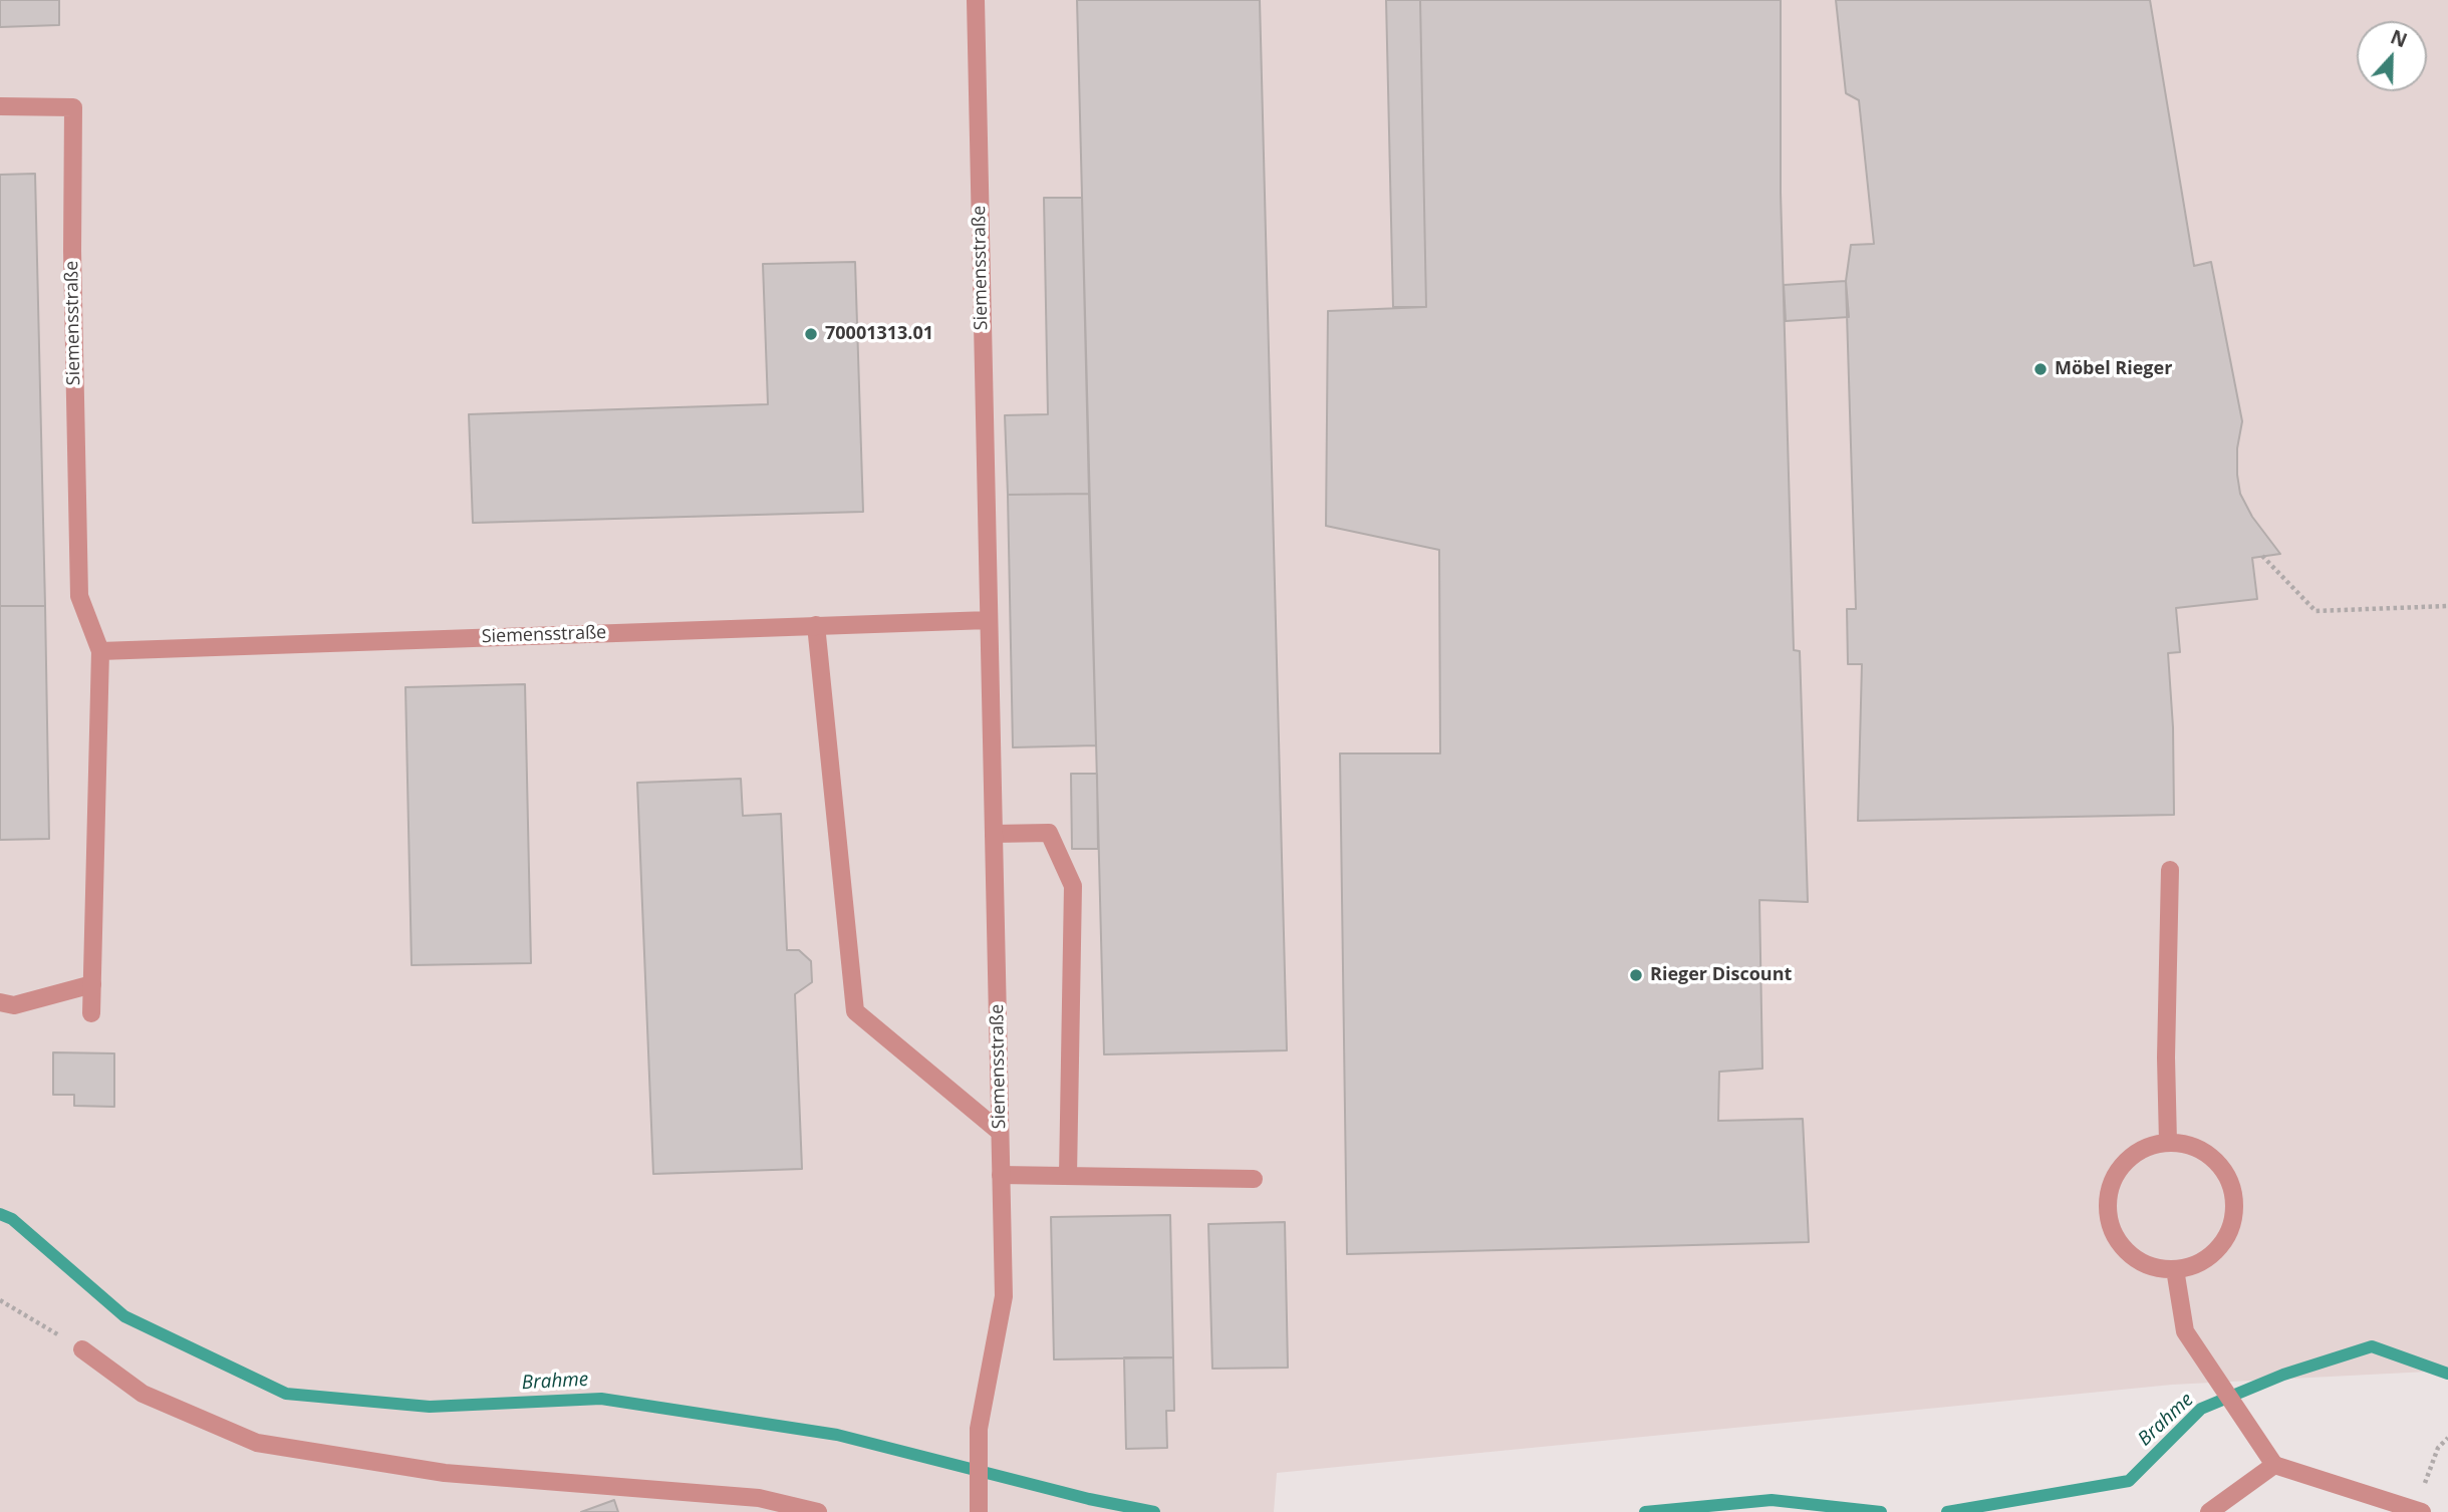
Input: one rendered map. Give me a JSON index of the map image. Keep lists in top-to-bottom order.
{
  "streets": {
    "street": ["Siemensstraße"]
  },
  "water": ["Brahme"],
  "places": ["70001313.01", "Möbel Rieger", "Rieger Discount"],
  "north": "top"
}
